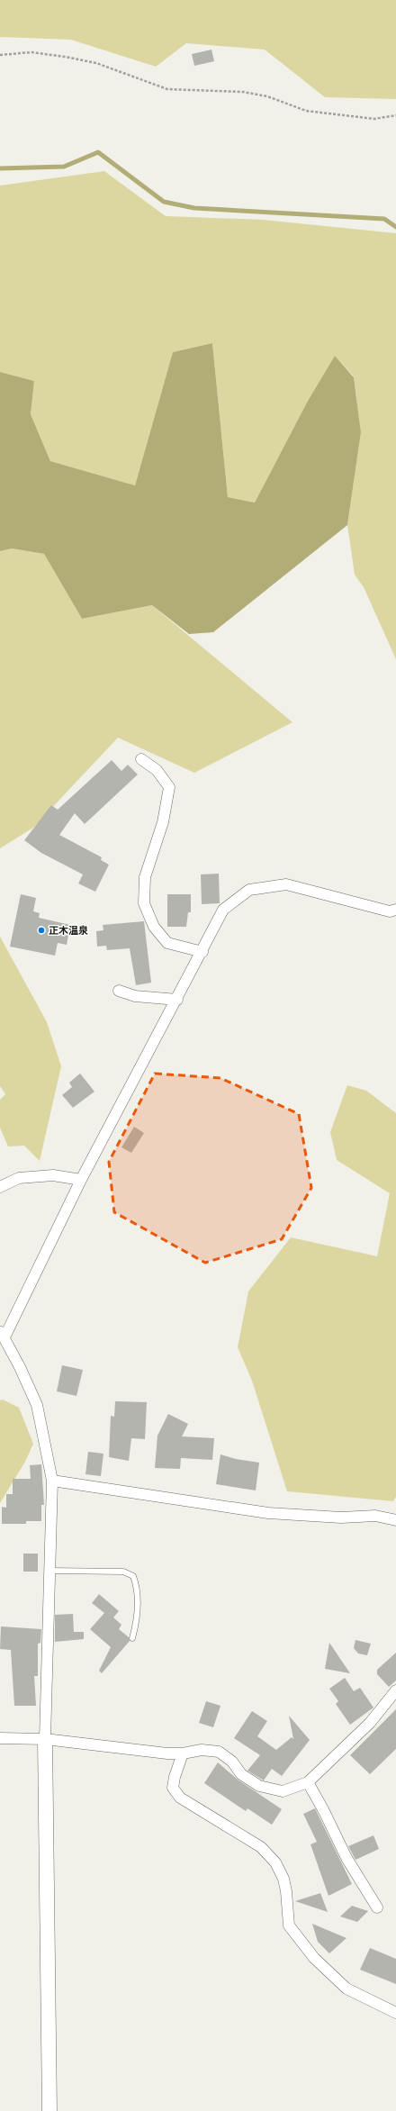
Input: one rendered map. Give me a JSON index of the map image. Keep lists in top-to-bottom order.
{
  "places": ["正木温泉"]
}
